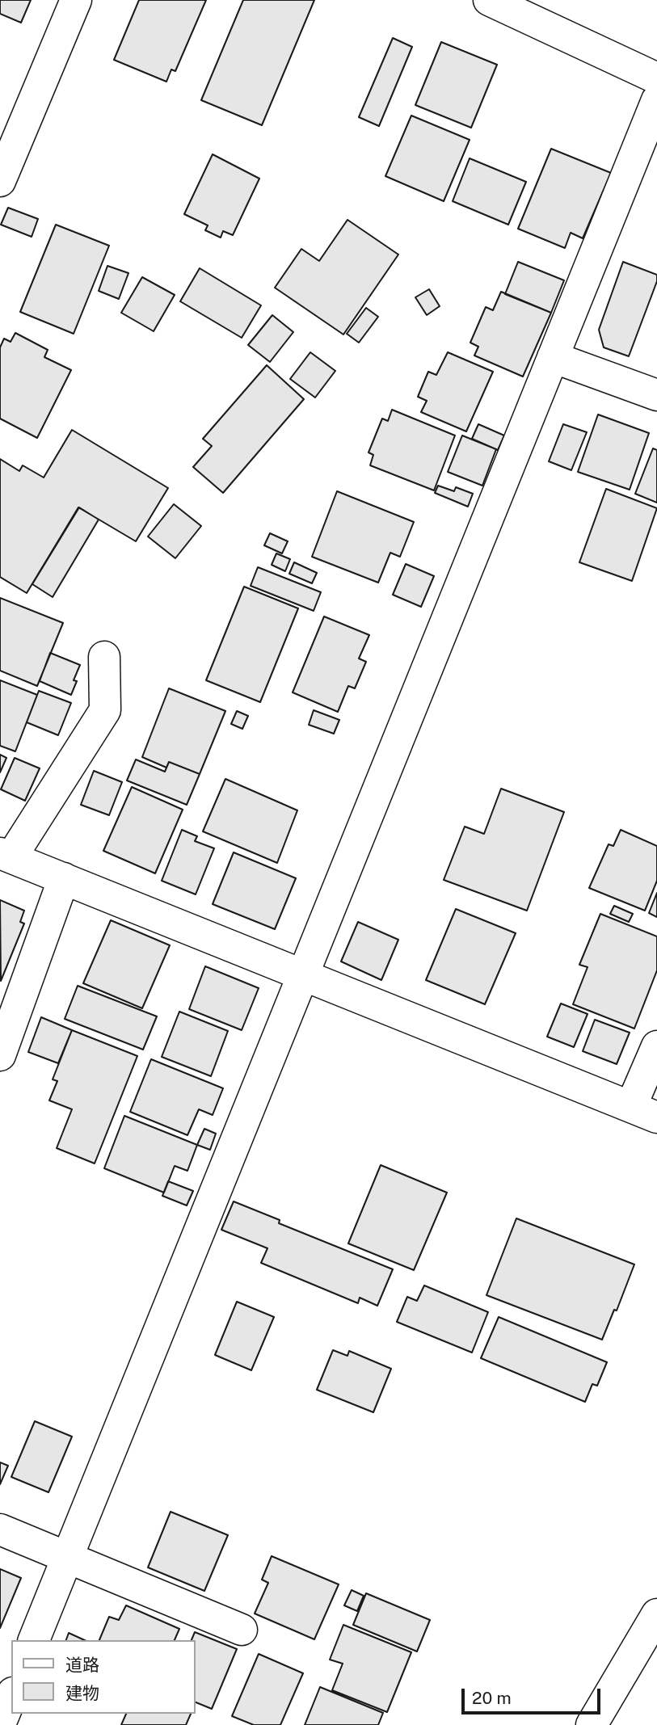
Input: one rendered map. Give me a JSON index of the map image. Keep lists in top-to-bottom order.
{
  "legend": ["道路", "建物"],
  "scale_bar": "20 m"
}
